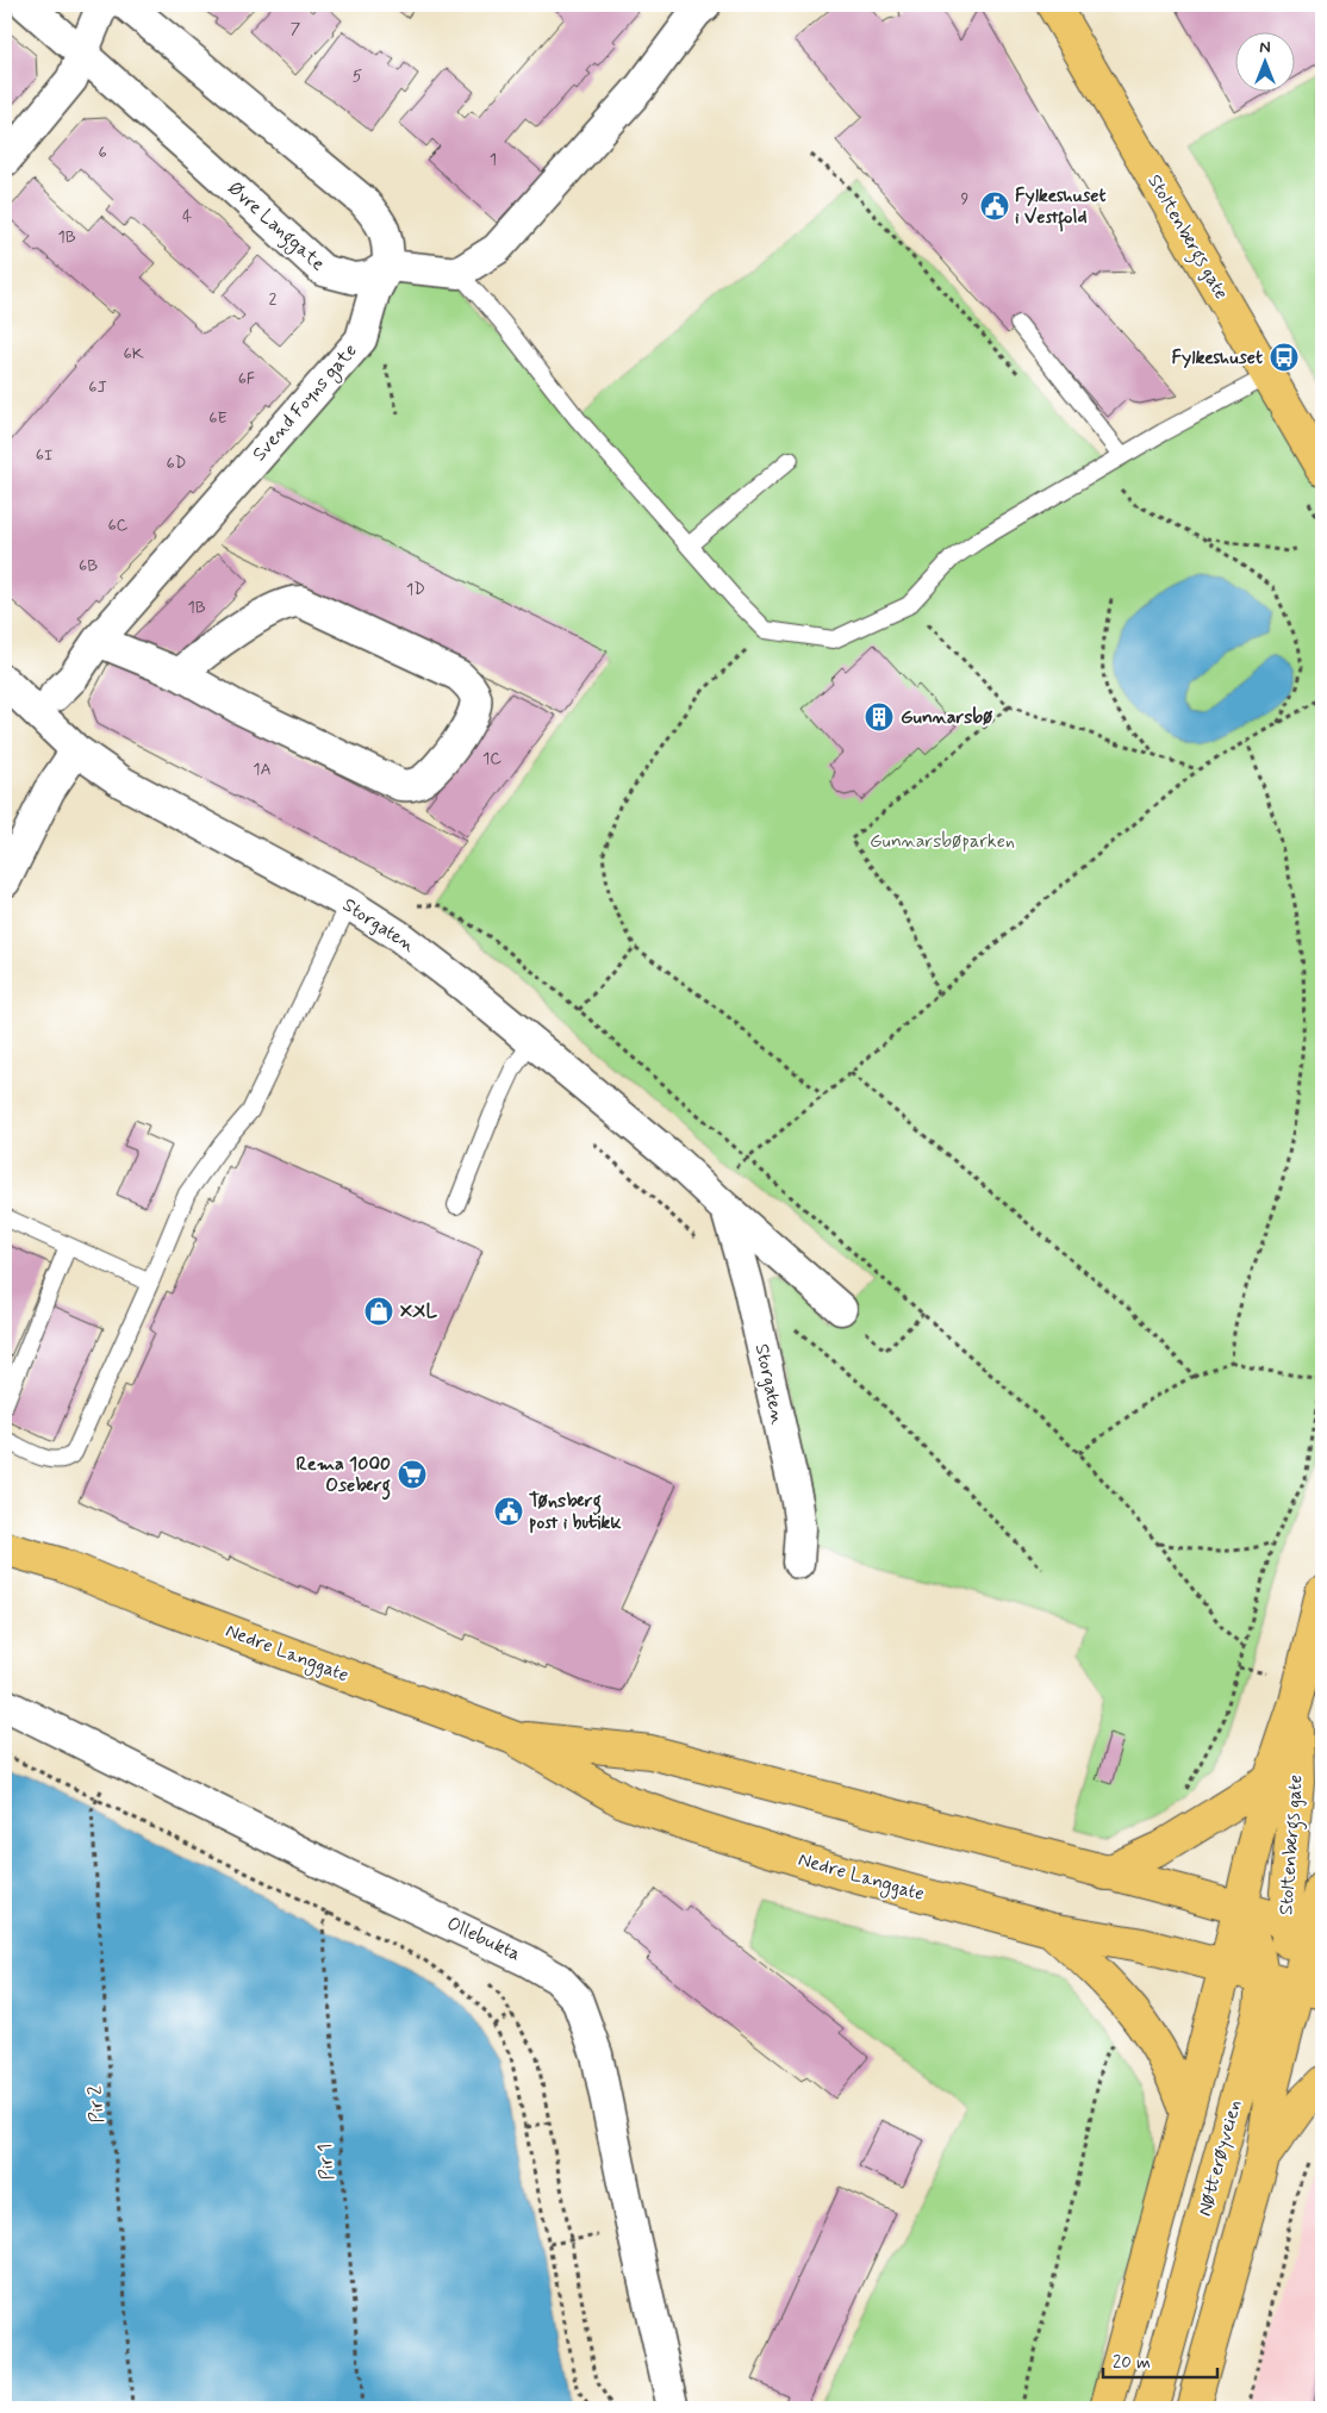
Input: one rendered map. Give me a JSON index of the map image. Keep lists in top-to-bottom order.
{
  "streets": {
    "main road": ["Stoltenbergs gate", "Nedre Langgate", "Nøtterøyveien"],
    "street": [
      "Øvre Langgate",
      "Svend Foyns gate",
      "Storgaten",
      "Ollebukta"
    ],
    "path": ["Pir 2", "Pir 1"]
  },
  "crossings": [
    ["Øvre Langgate", "Svend Foyns gate"],
    ["Stoltenbergs gate", "Nedre Langgate"],
    ["Stoltenbergs gate", "Nøtterøyveien"],
    ["Nedre Langgate", "Nøtterøyveien"]
  ],
  "parks": ["Gunnarsbøparken"],
  "places": {
    "public building": ["Fylkeshuset i Vestfold", "Tønsberg post i butikk"],
    "bus stop": ["Fylkeshuset"],
    "building": ["Gunnarsbø"],
    "shop": ["XXL"],
    "supermarket": ["Rema 1000 Oseberg"]
  },
  "house_numbers": [
    "7",
    "5",
    "6",
    "1",
    "9",
    "4",
    "1B",
    "2",
    "6K",
    "6F",
    "6J",
    "6E",
    "6I",
    "6D",
    "6C",
    "6B",
    "1D",
    "1B",
    "1C",
    "1A"
  ],
  "scale_bar": "20 m",
  "north": "top"
}
